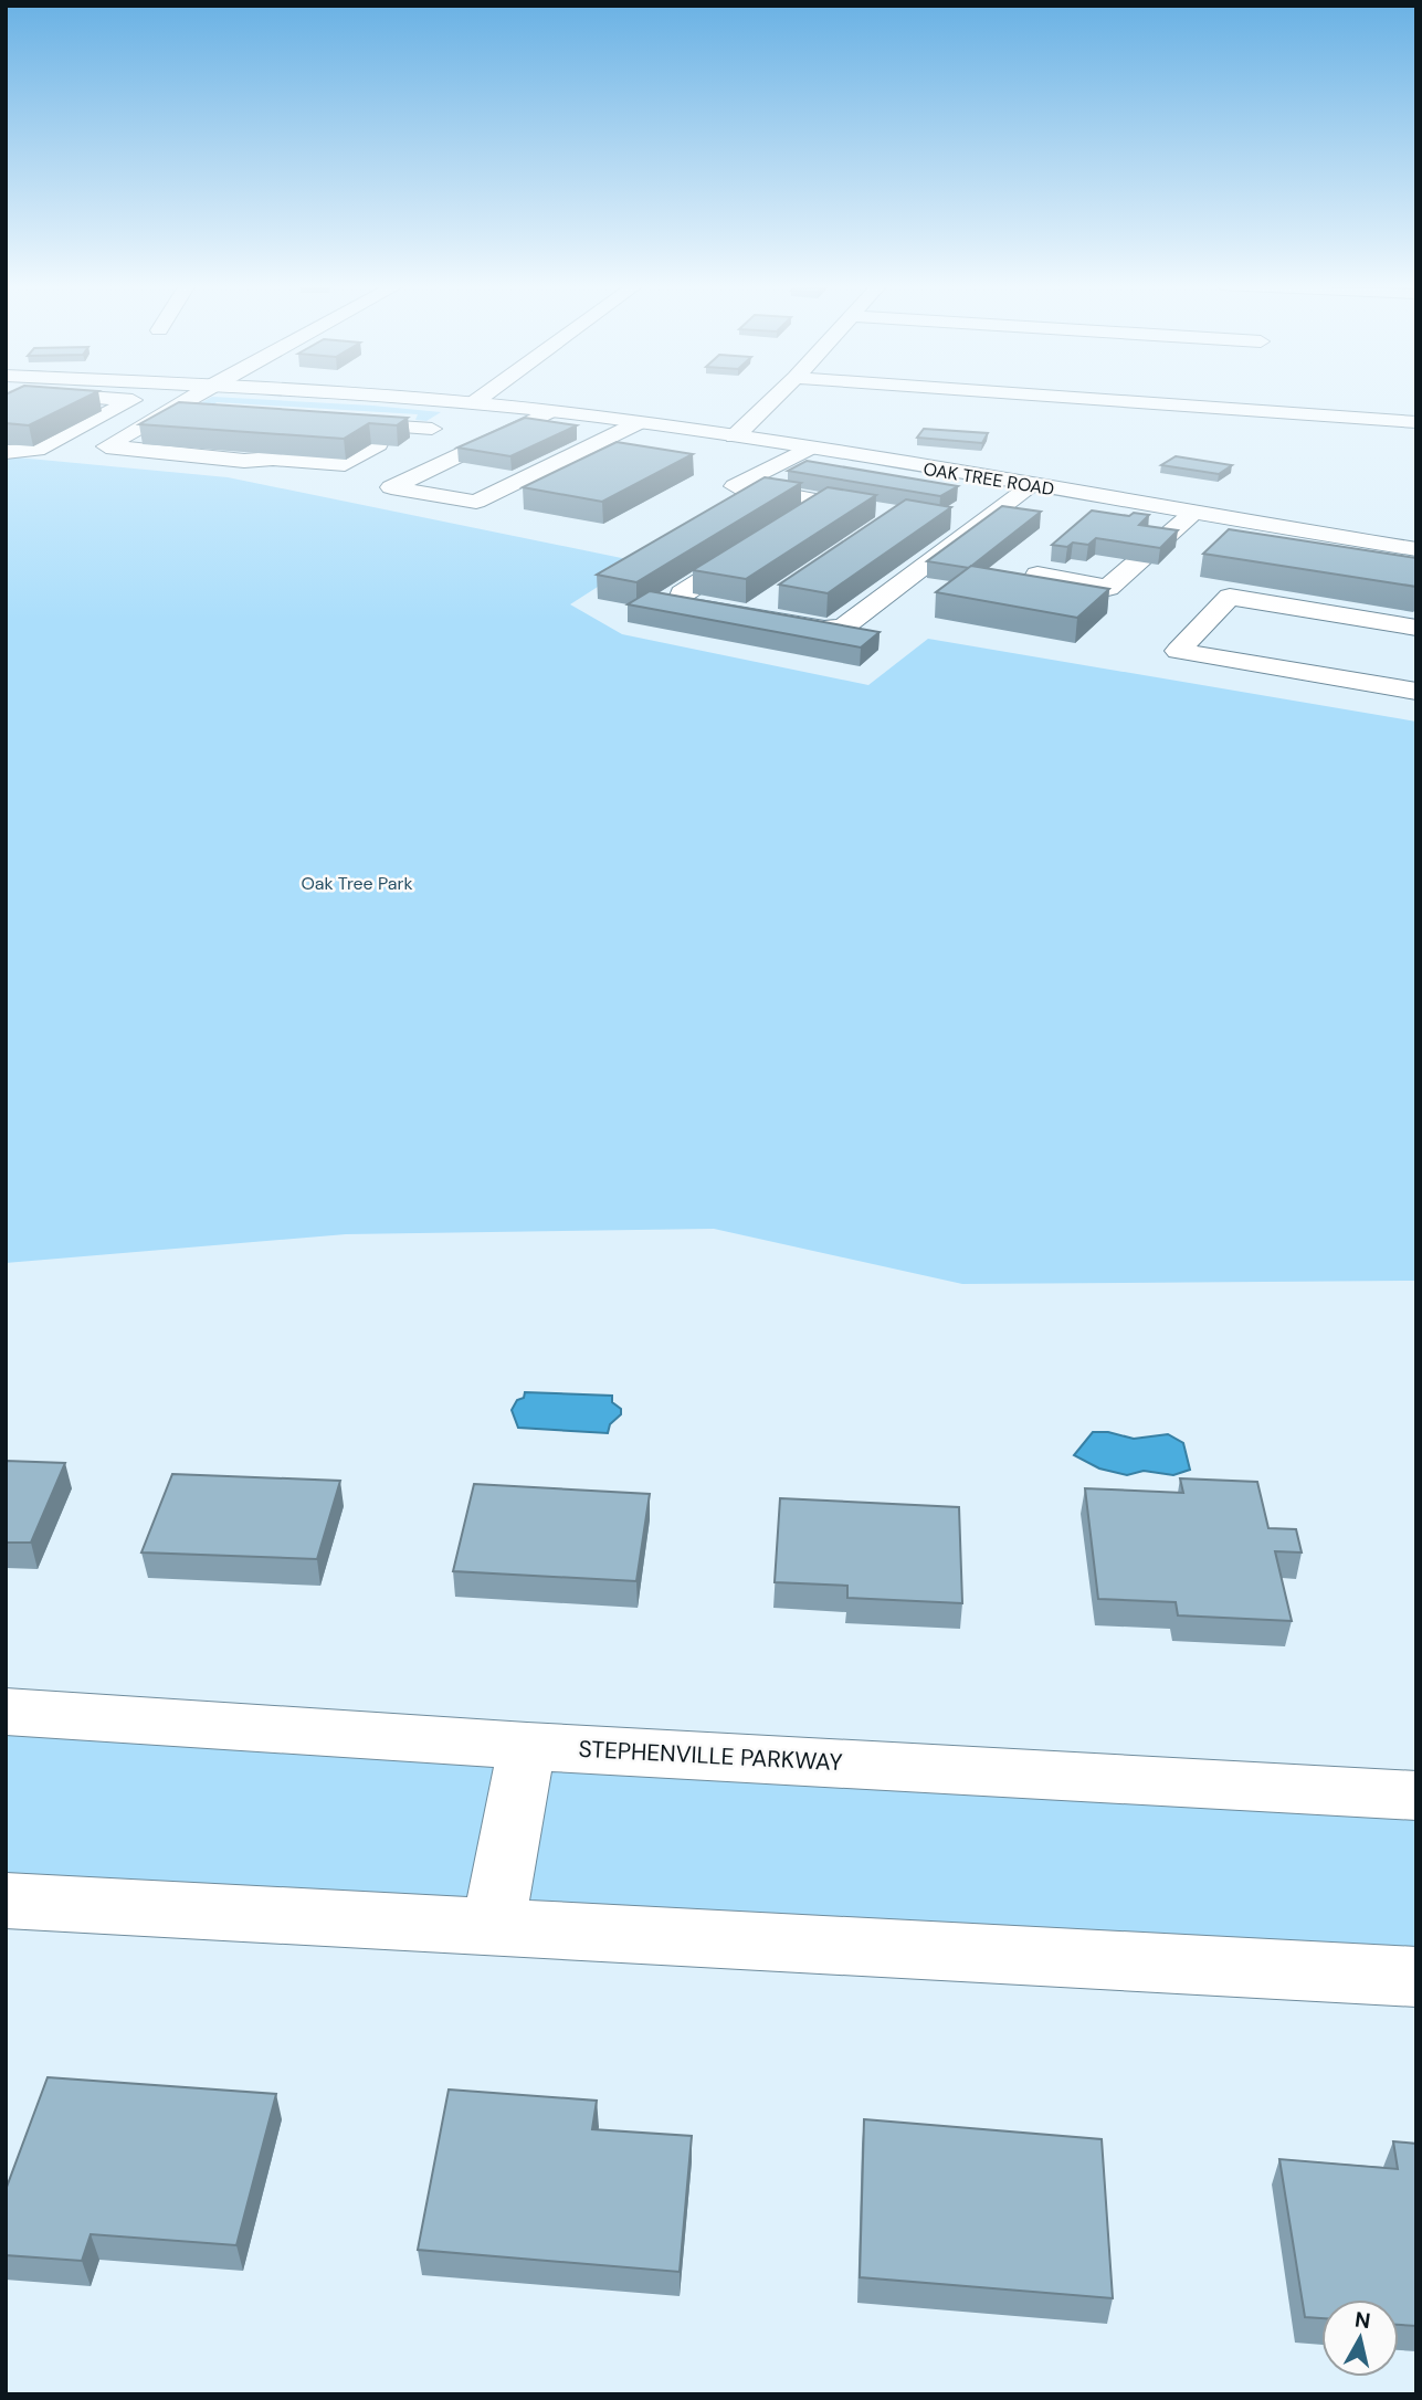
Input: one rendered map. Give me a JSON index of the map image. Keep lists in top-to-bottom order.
{
  "streets": {
    "street": ["OAK TREE ROAD", "STEPHENVILLE PARKWAY"]
  },
  "parks": ["Oak Tree Park"],
  "north": "top"
}
